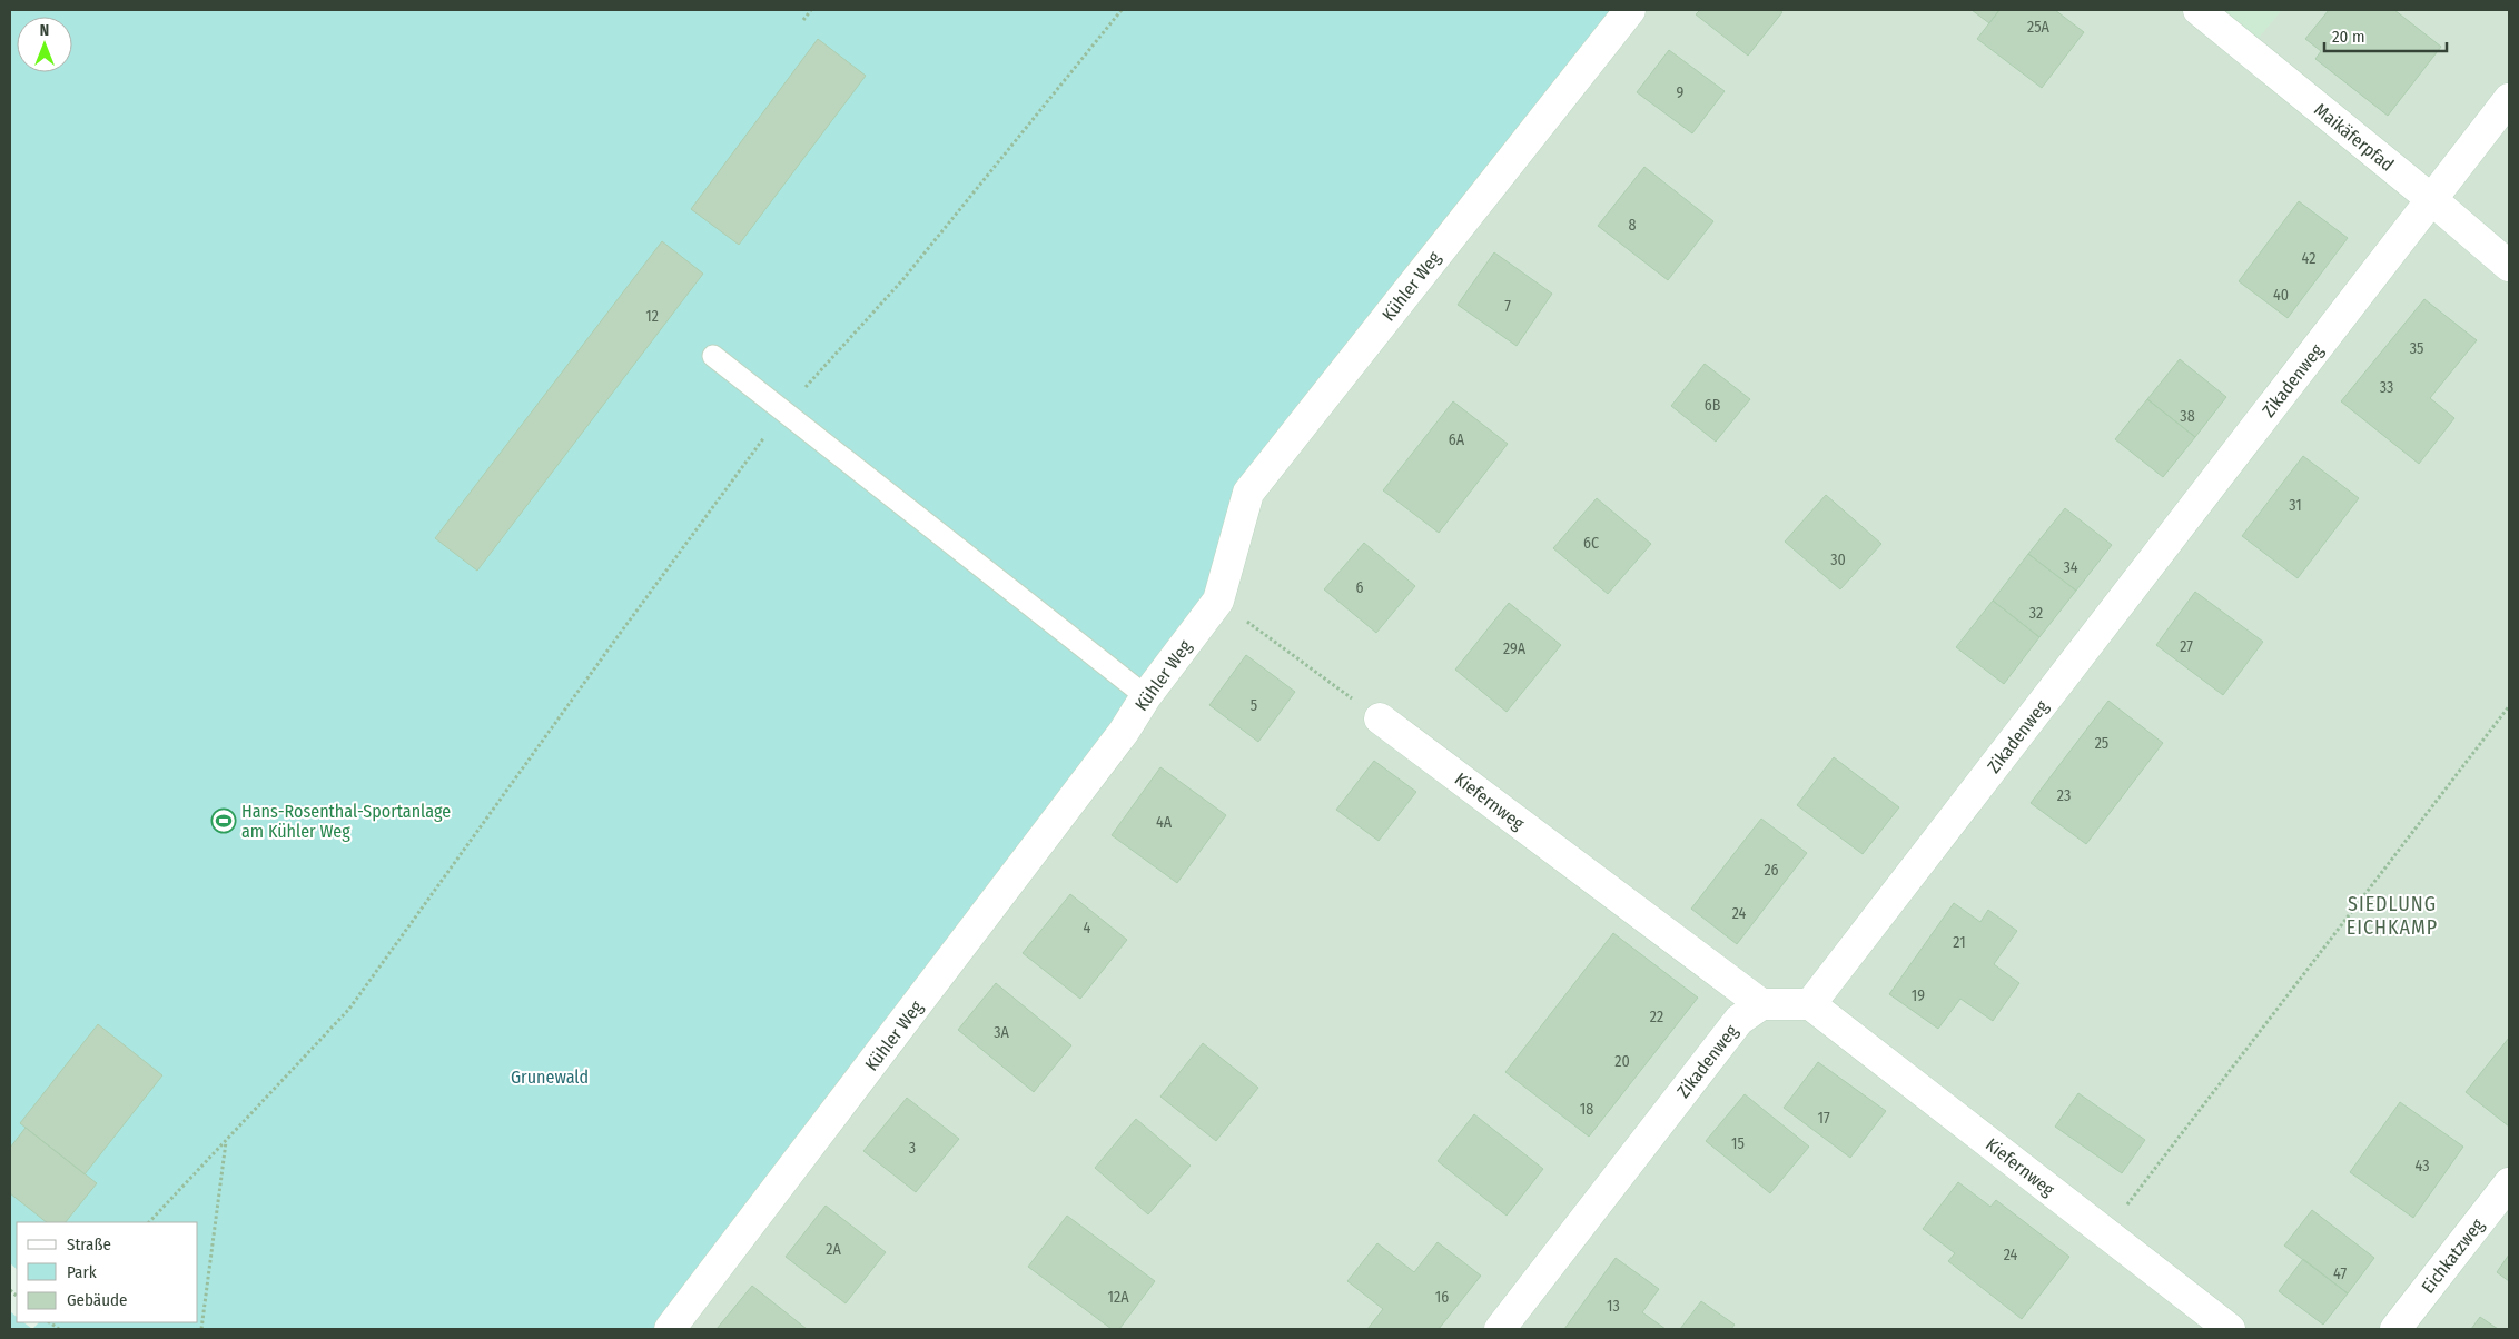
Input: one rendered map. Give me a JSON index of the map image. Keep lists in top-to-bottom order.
{
  "streets": {
    "street": [
      "Maikäferpfad",
      "Kühler Weg",
      "Zikadenweg",
      "Kiefernweg",
      "Eichkatzweg"
    ]
  },
  "crossings": [
    ["Maikäferpfad", "Zikadenweg"],
    ["Zikadenweg", "Kiefernweg"]
  ],
  "districts": ["SIEDLUNG EICHKAMP"],
  "parks": ["Grunewald"],
  "places": {
    "sports": ["Hans-Rosenthal-Sportanlage am Kühler Weg"]
  },
  "house_numbers": [
    "25A",
    "9",
    "8",
    "42",
    "40",
    "7",
    "12",
    "35",
    "33",
    "6B",
    "38",
    "6A",
    "31",
    "6C",
    "30",
    "34",
    "6",
    "32",
    "27",
    "29A",
    "5",
    "25",
    "23",
    "4A",
    "26",
    "24",
    "4",
    "21",
    "19",
    "22",
    "3A",
    "20",
    "18",
    "17",
    "15",
    "3",
    "43",
    "2A",
    "24",
    "47",
    "12A",
    "16",
    "13"
  ],
  "legend": ["Straße", "Park", "Gebäude"],
  "scale_bar": "20 m",
  "north": "top"
}
